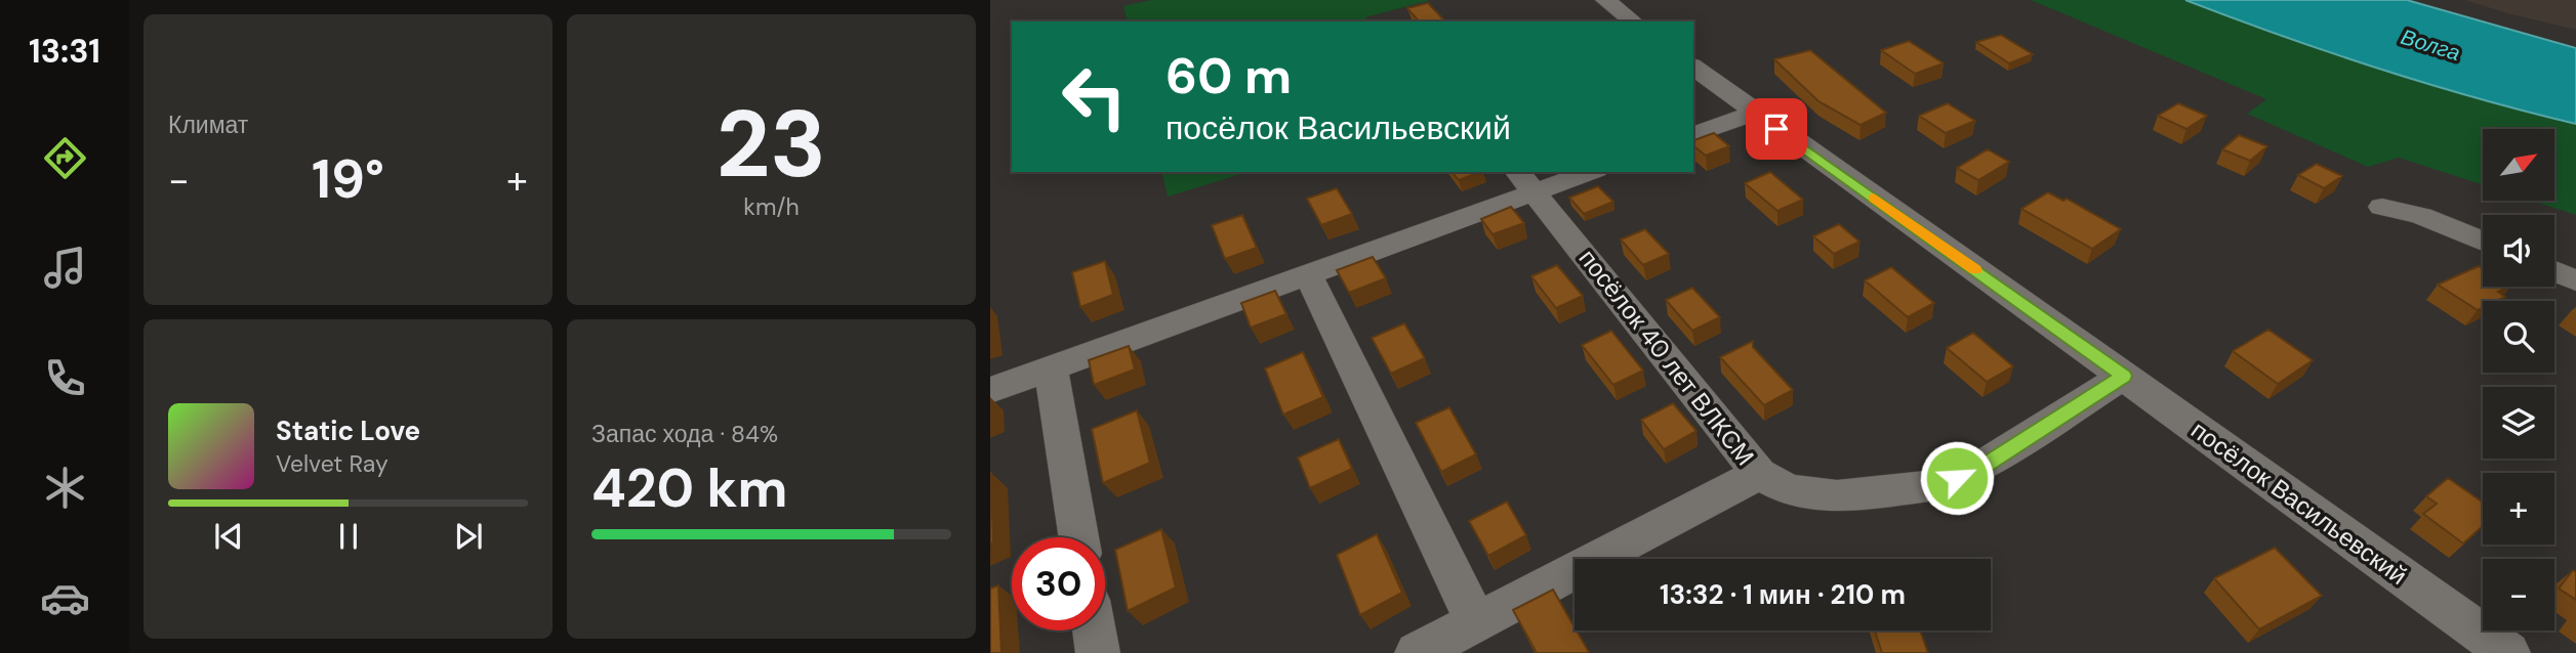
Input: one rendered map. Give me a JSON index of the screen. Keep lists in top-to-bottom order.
{
  "streets": {
    "street": ["посёлок 40 лет ВЛКСМ", "посёлок Васильевский"]
  },
  "water": ["Волга"],
  "north": "top right",
  "page": {
    "tabs": "13:31",
    "tile": [
      "Климат",
      ["23", "km/h"],
      ["Запас хода · 84%", "420 km"]
    ],
    "turn": ["60 m", "посёлок Васильевский"],
    "map_buttons": ["+", "−"],
    "heat": ["−", "19°", "+"],
    "song": ["Static Love", "Velvet Ray"],
    "limit": "30",
    "trip": "13:32 · 1 мин · 210 m"
  }
}
